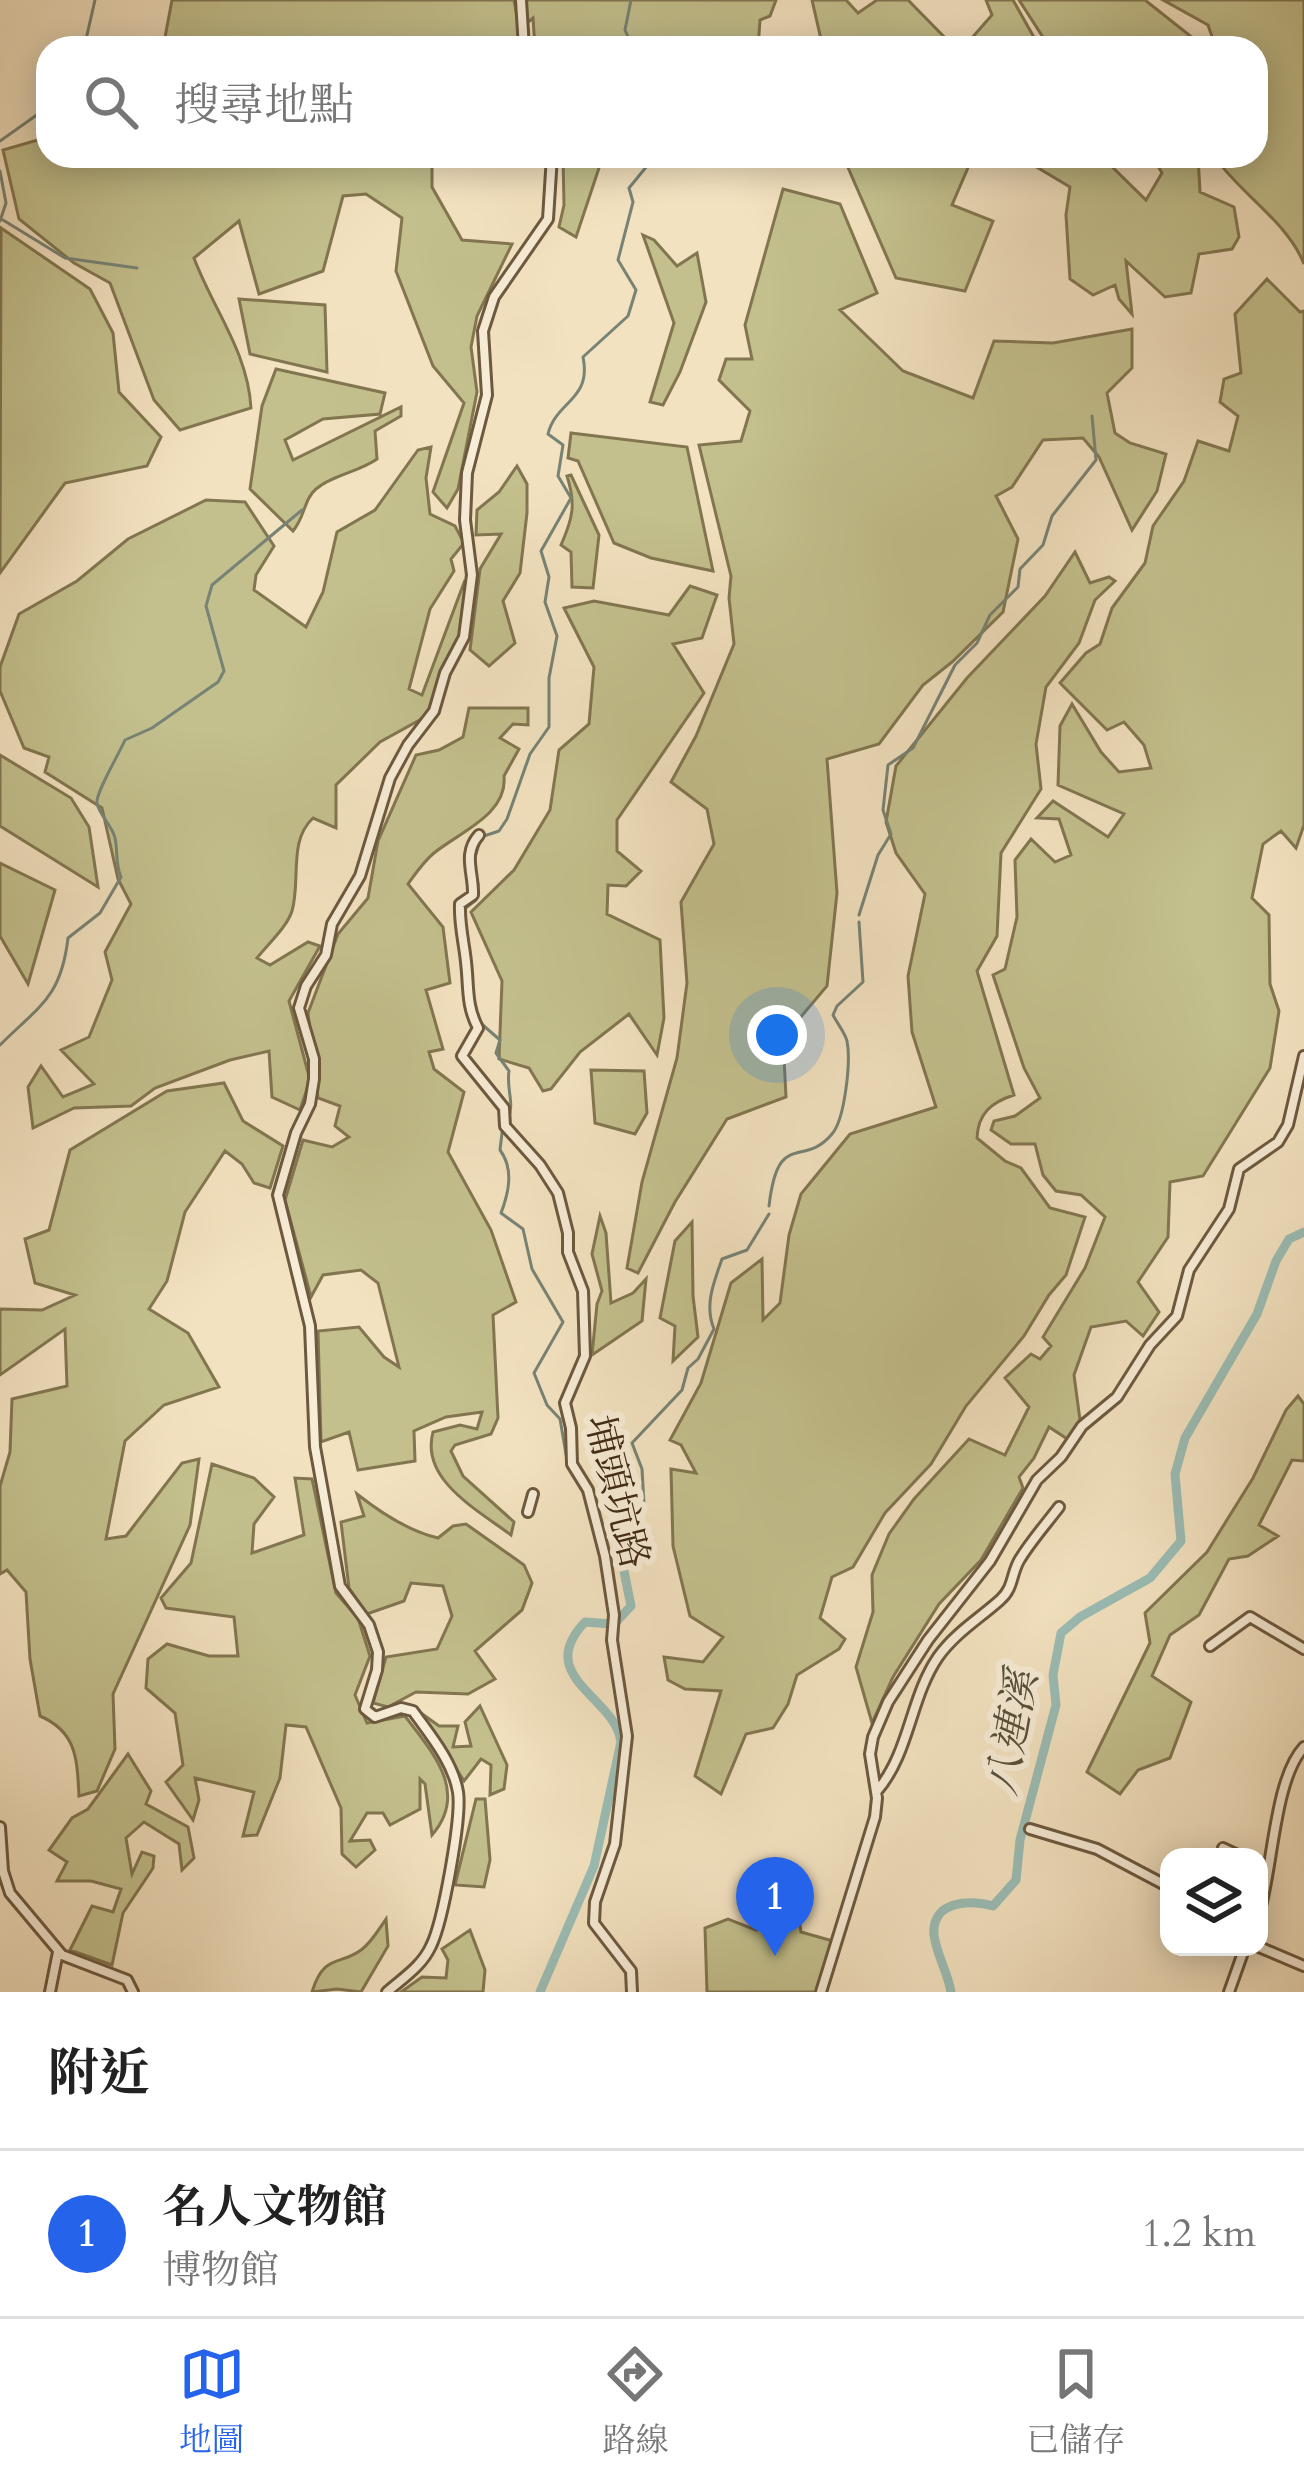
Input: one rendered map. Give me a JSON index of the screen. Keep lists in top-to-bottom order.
{
  "streets": {
    "street": ["埔頭坑路"]
  },
  "water": ["八連溪"],
  "page": {
    "search": "搜尋地點",
    "pins": "1",
    "heading": "附近",
    "list": [
      {
        "mark": "1",
        "name": "名人文物館",
        "note": "博物館",
        "value": "1.2 km"
      }
    ],
    "nav": ["地圖", "路線", "已儲存"]
  }
}
